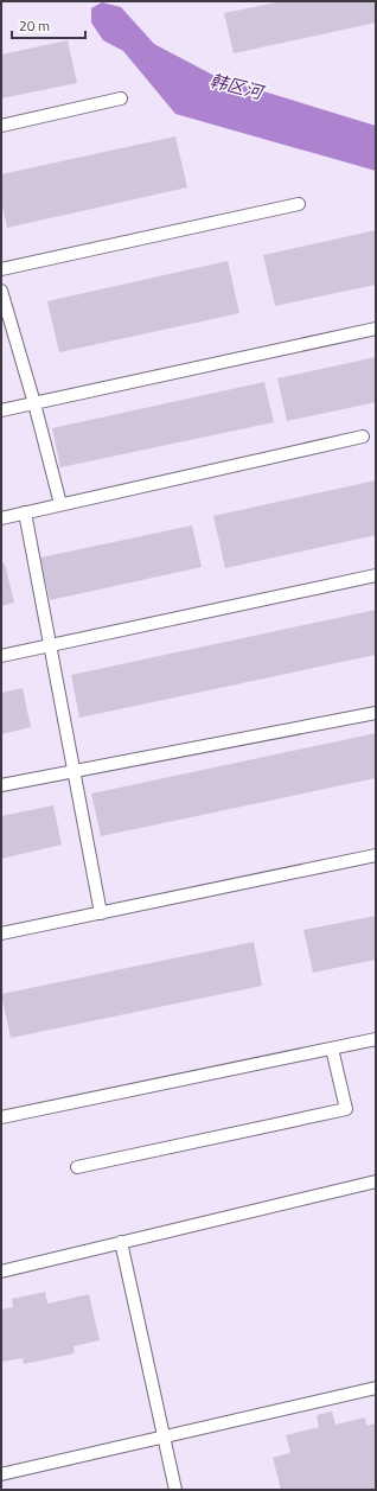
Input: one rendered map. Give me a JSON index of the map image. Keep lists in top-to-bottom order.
{
  "water": ["韩区河"],
  "scale_bar": "20 m"
}
